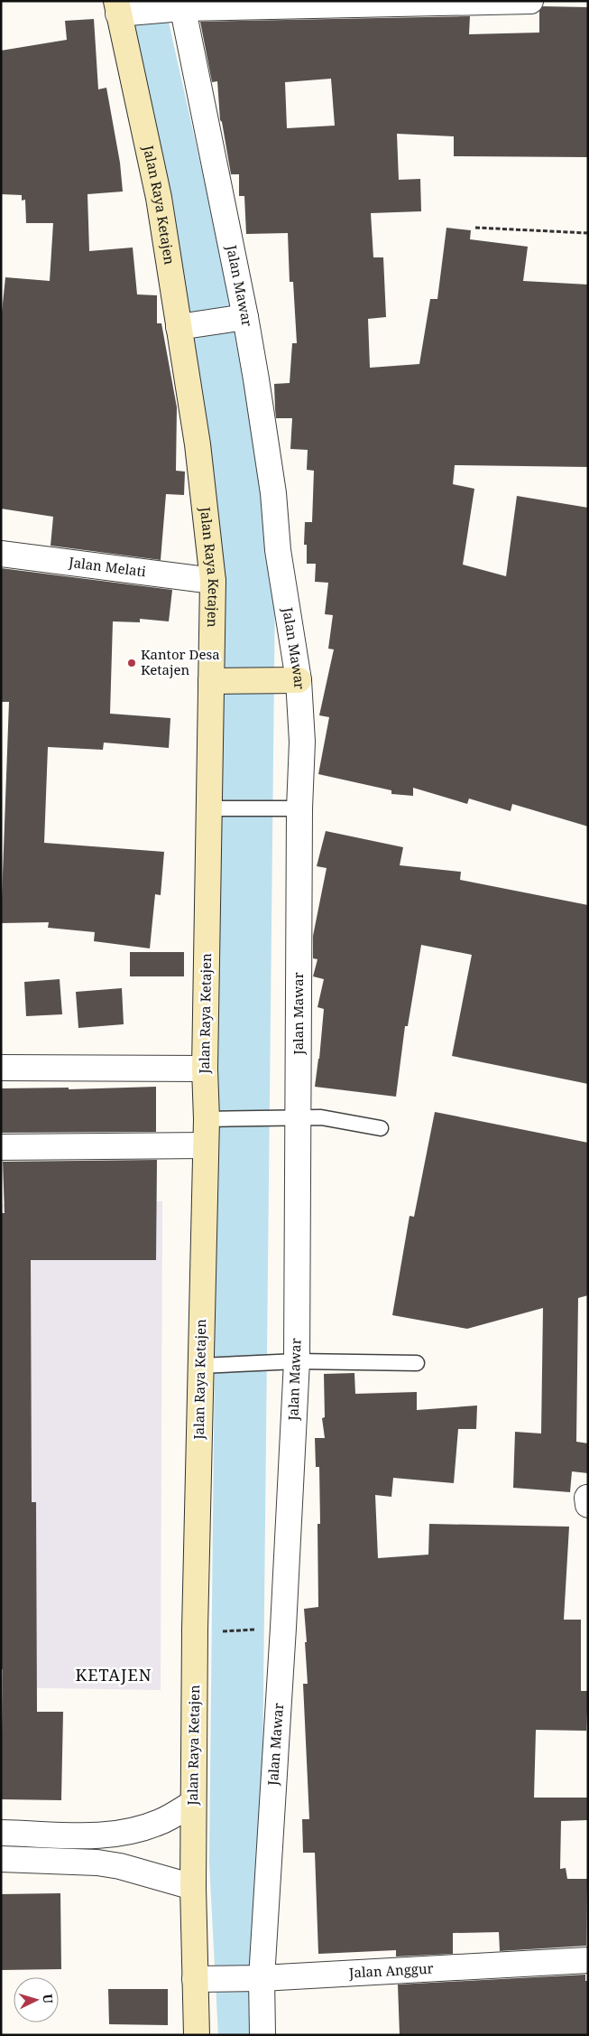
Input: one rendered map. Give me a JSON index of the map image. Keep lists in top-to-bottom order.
{
  "streets": {
    "street": [
      "Jalan Raya Ketajen",
      "Jalan Mawar",
      "Jalan Melati",
      "Jalan Anggur"
    ]
  },
  "crossings": [
    ["Jalan Raya Ketajen", "Jalan Melati"],
    ["Jalan Raya Ketajen", "Jalan Anggur"],
    ["Jalan Mawar", "Jalan Anggur"]
  ],
  "districts": ["KETAJEN"],
  "places": ["Kantor Desa Ketajen"],
  "north": "right"
}
